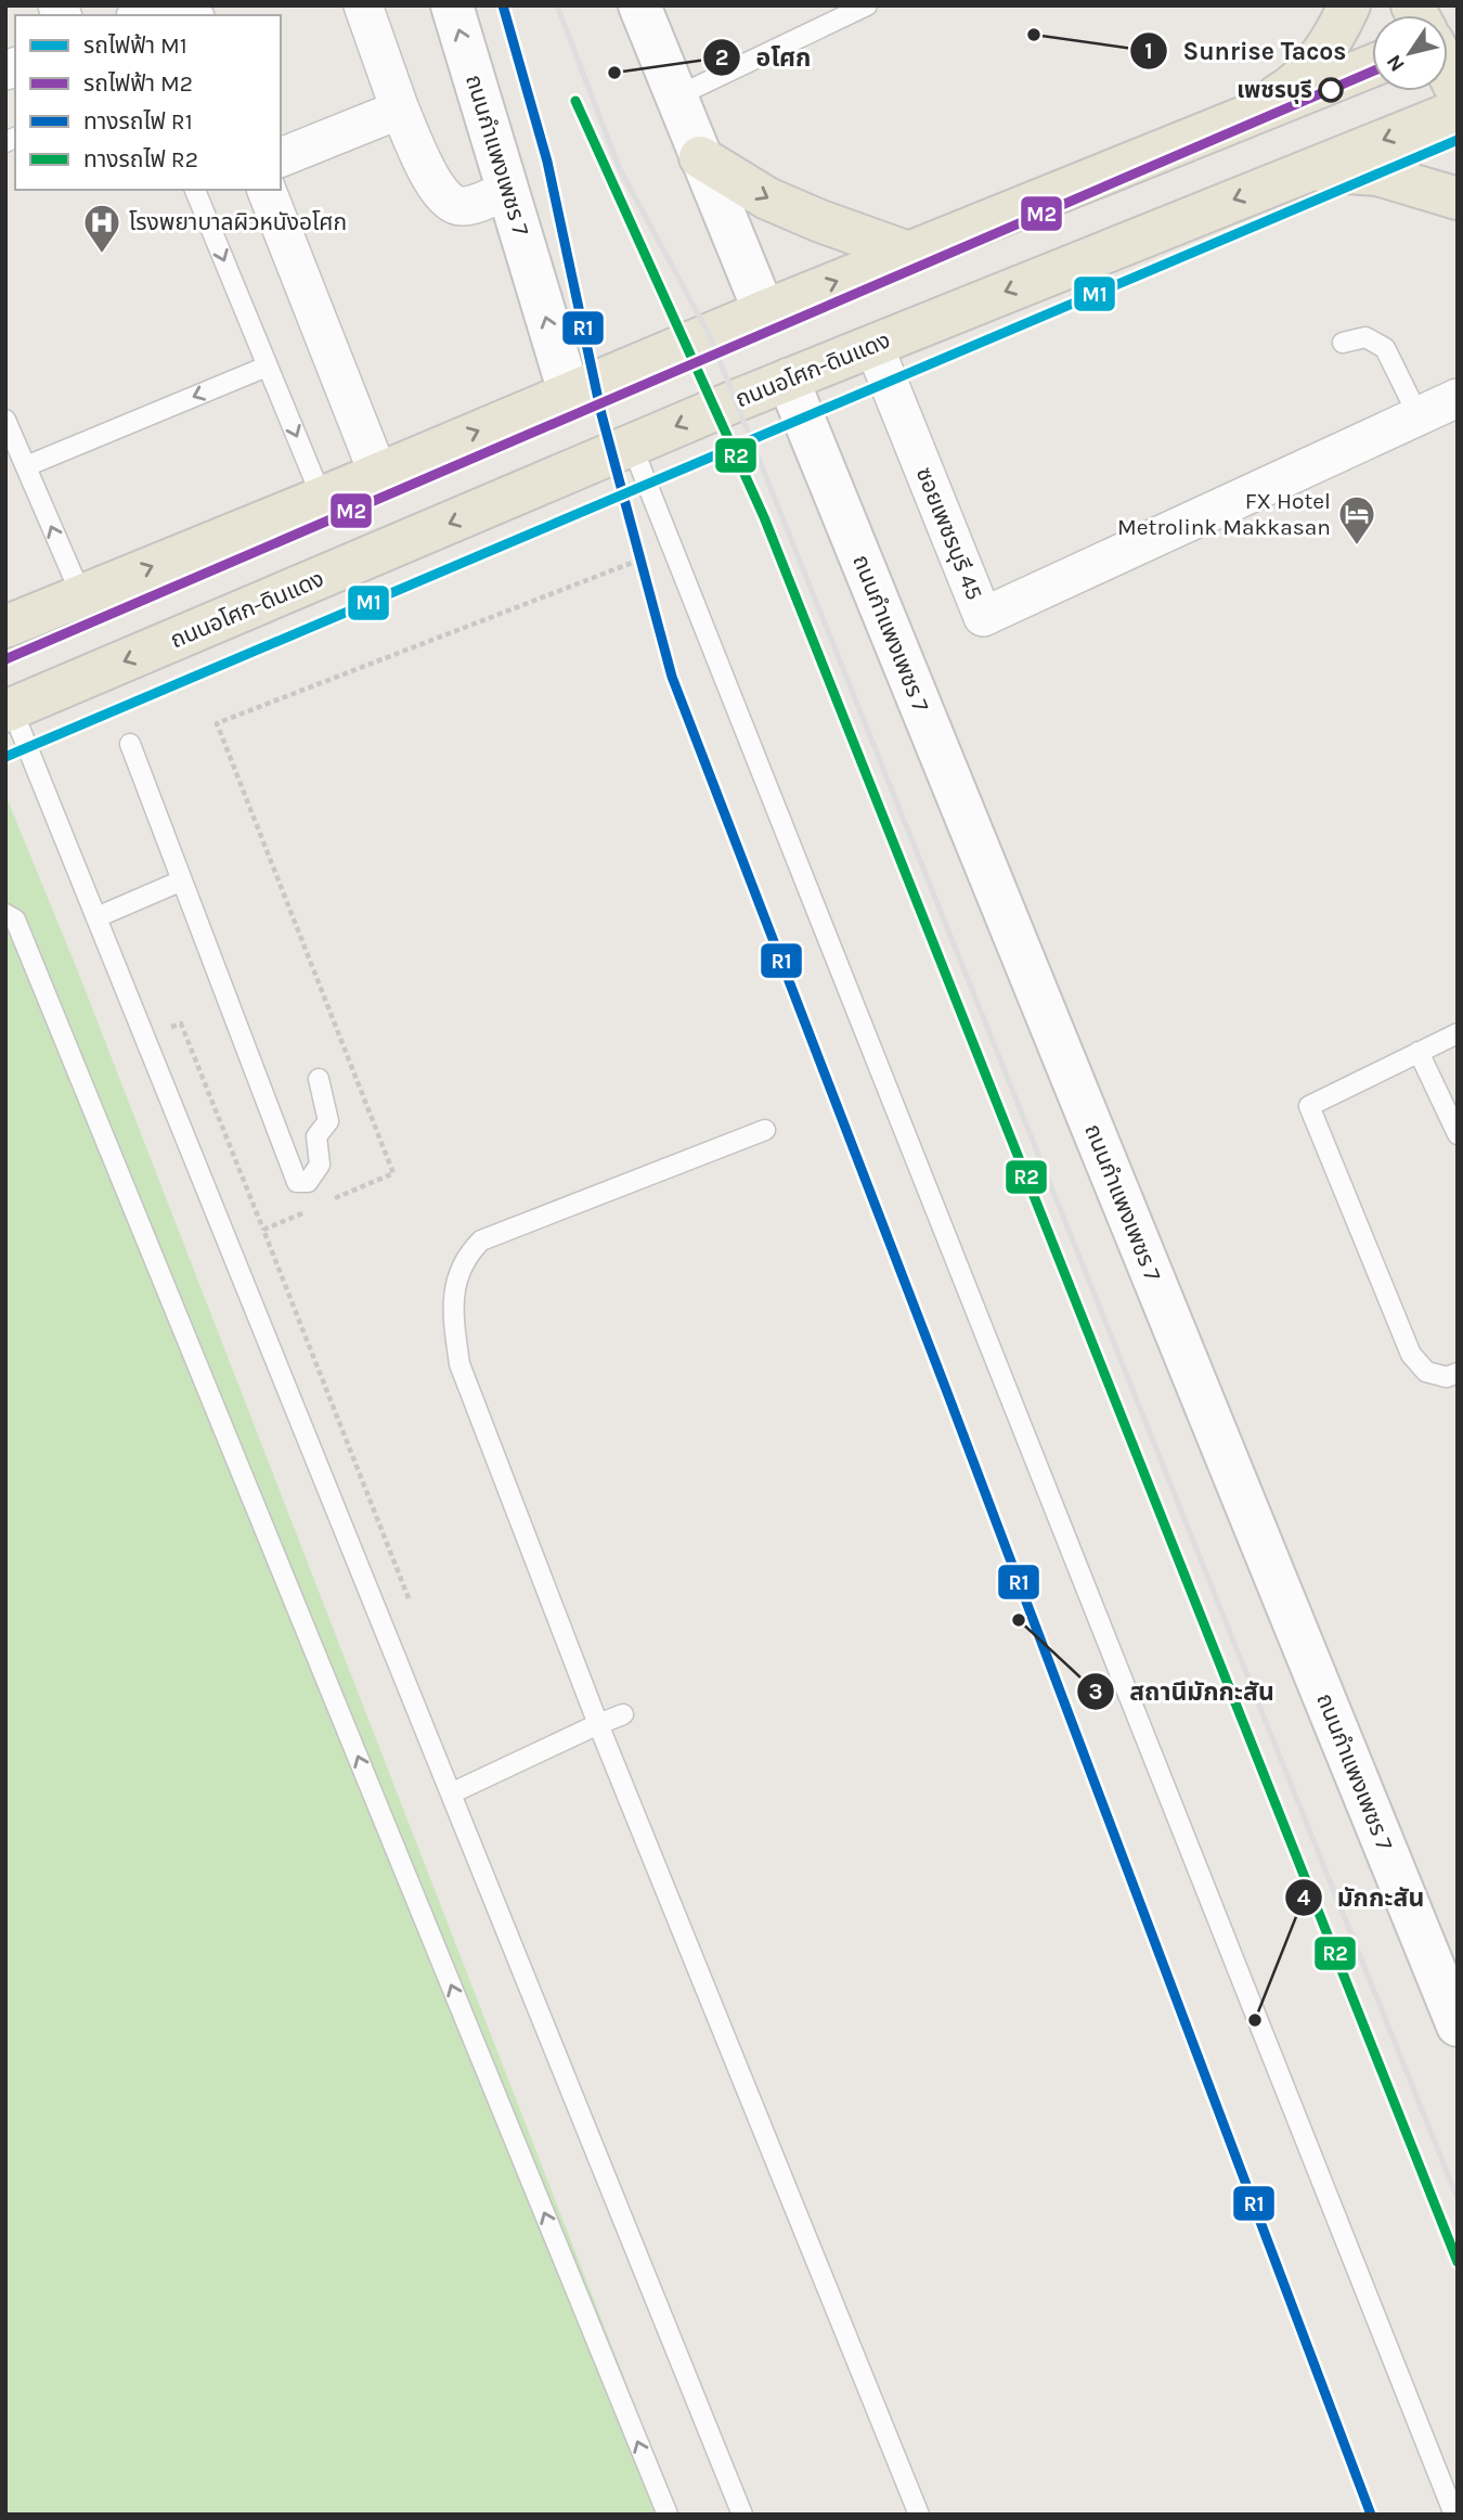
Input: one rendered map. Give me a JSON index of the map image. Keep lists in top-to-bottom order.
{
  "streets": {
    "main road": ["ถนนอโศก-ดินแดง"],
    "street": ["ถนนกำแพงเพชร 7", "ซอยเพชรบุรี 45"]
  },
  "crossings": [
    ["ถนนกำแพงเพชร 7", "ถนนอโศก-ดินแดง"],
    ["ถนนอโศก-ดินแดง", "ซอยเพชรบุรี 45"]
  ],
  "places": {
    "other": [
      "Sunrise Tacos",
      "อโศก",
      "เพชรบุรี",
      "สถานีมักกะสัน",
      "มักกะสัน"
    ],
    "hospital": ["โรงพยาบาลผิวหนังอโศก"],
    "hotel": ["FX Hotel Metrolink Makkasan"]
  },
  "lines": [
    "rail line R1",
    "metro line M2",
    "rail line R2",
    "metro line M1"
  ],
  "legend": [
    "รถไฟฟ้า M1",
    "รถไฟฟ้า M2",
    "ทางรถไฟ R1",
    "ทางรถไฟ R2"
  ],
  "north": "bottom left"
}
